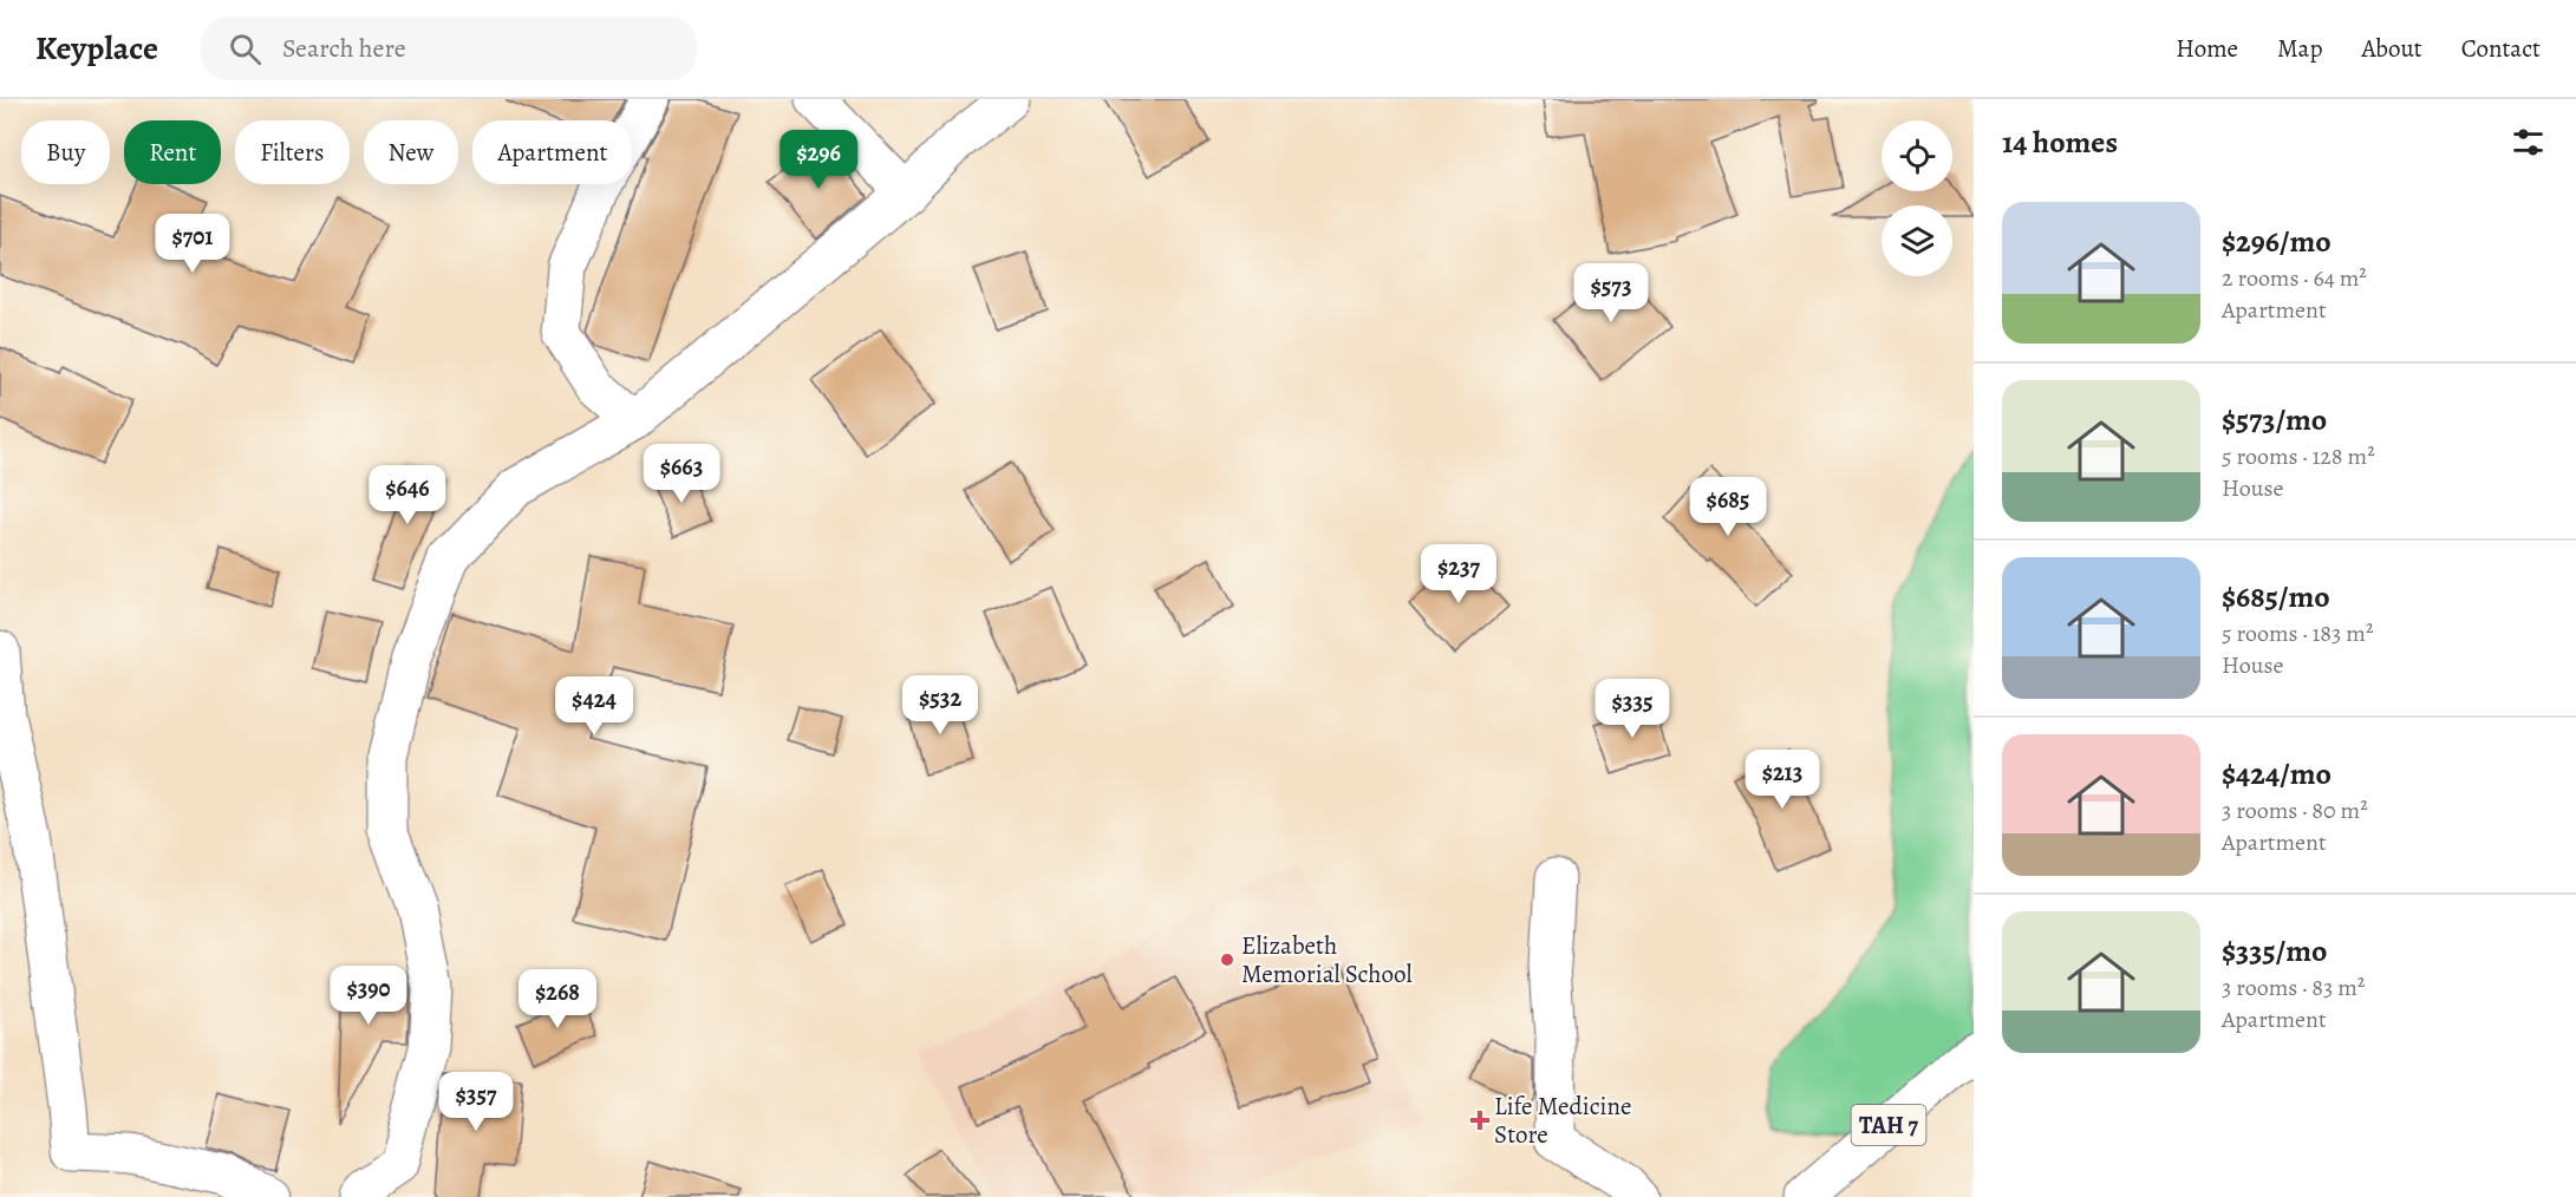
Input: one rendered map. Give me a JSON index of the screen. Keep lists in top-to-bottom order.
{
  "streets": {
    "main road": ["TAH 7"]
  },
  "places": {
    "other": ["Elizabeth Memorial School"],
    "health": ["Life Medicine Store"]
  },
  "page": {
    "header": "Keyplace",
    "search": "Search here",
    "nav": [
      "Home",
      "Map",
      "About",
      "Contact"
    ],
    "heading": "14 homes",
    "chip": [
      "Buy",
      "Rent",
      "Filters",
      "New",
      "Apartment"
    ],
    "price": [
      "$296",
      "$701",
      "$573",
      "$663",
      "$646",
      "$685",
      "$237",
      "$532",
      "$424",
      "$335",
      "$213",
      "$390",
      "$268",
      "$357"
    ],
    "list": [
      {
        "name": "$296/mo",
        "note": "2 rooms · 64 m² · Apartment"
      },
      {
        "name": "$573/mo",
        "note": "5 rooms · 128 m² · House"
      },
      {
        "name": "$685/mo",
        "note": "5 rooms · 183 m² · House"
      },
      {
        "name": "$424/mo",
        "note": "3 rooms · 80 m² · Apartment"
      },
      {
        "name": "$335/mo",
        "note": "3 rooms · 83 m² · Apartment"
      }
    ]
  }
}
